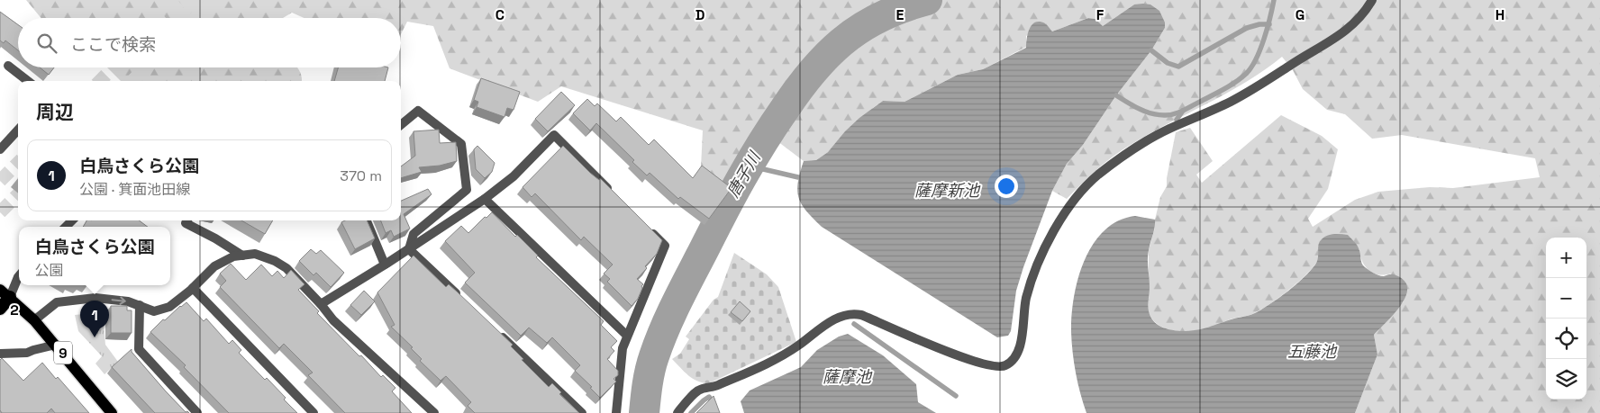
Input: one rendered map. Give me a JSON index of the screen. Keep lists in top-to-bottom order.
{
  "streets": {
    "main road": ["9"]
  },
  "water": [
    "唐子川",
    "薩摩新池",
    "五藤池",
    "薩摩池"
  ],
  "page": {
    "search": "ここで検索",
    "heading": "周辺",
    "list": [
      {
        "mark": "1",
        "name": "白鳥さくら公園",
        "note": "公園 · 箕面池田線",
        "value": "370 m"
      }
    ],
    "popup": ["白鳥さくら公園", "公園"],
    "map_buttons": ["+", "−"],
    "pins": "1"
  },
  "grid": {
    "columns": [
      "C",
      "D",
      "E",
      "F",
      "G",
      "H"
    ],
    "rows": ["2"]
  }
}
